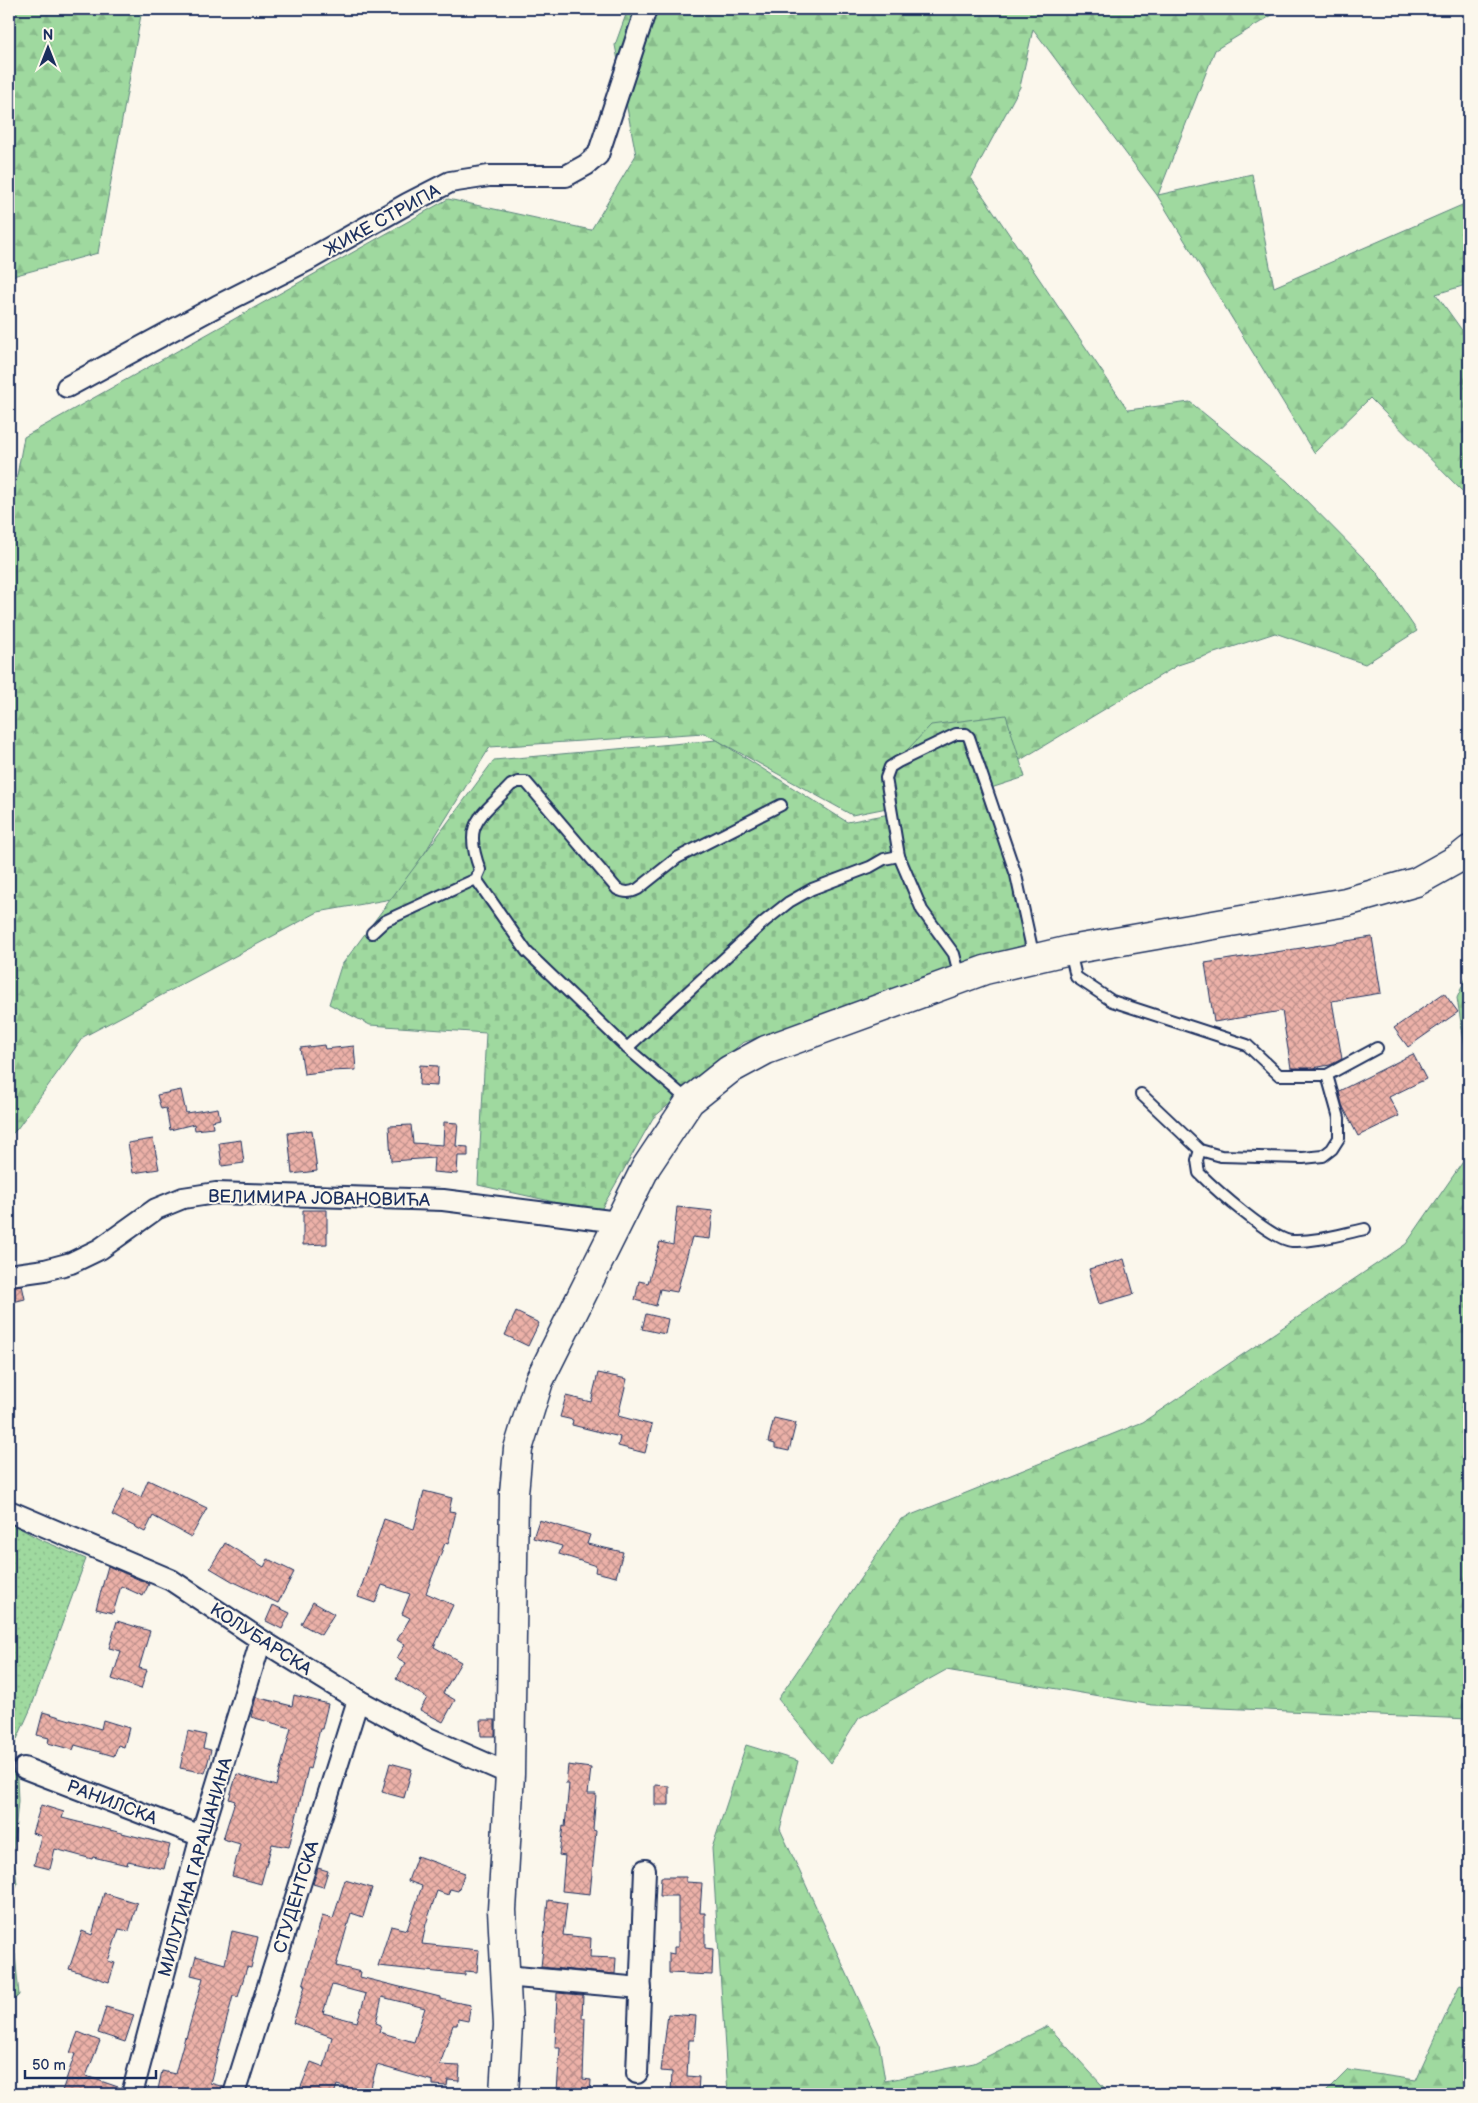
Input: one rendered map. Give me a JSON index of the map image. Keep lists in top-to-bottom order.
{
  "streets": {
    "street": [
      "ЖИКЕ СТРИПА",
      "ВЕЛИМИРА ЈОВАНОВИЋА",
      "КОЛУБАРСКА",
      "РАНИЛСКА",
      "МИЛУТИНА ГАРАШАНИНА",
      "СТУДЕНТСКА"
    ]
  },
  "crossings": [
    ["КОЛУБАРСКА", "МИЛУТИНА ГАРАШАНИНА"],
    ["КОЛУБАРСКА", "СТУДЕНТСКА"],
    ["РАНИЛСКА", "МИЛУТИНА ГАРАШАНИНА"]
  ],
  "scale_bar": "50 m",
  "north": "top"
}
